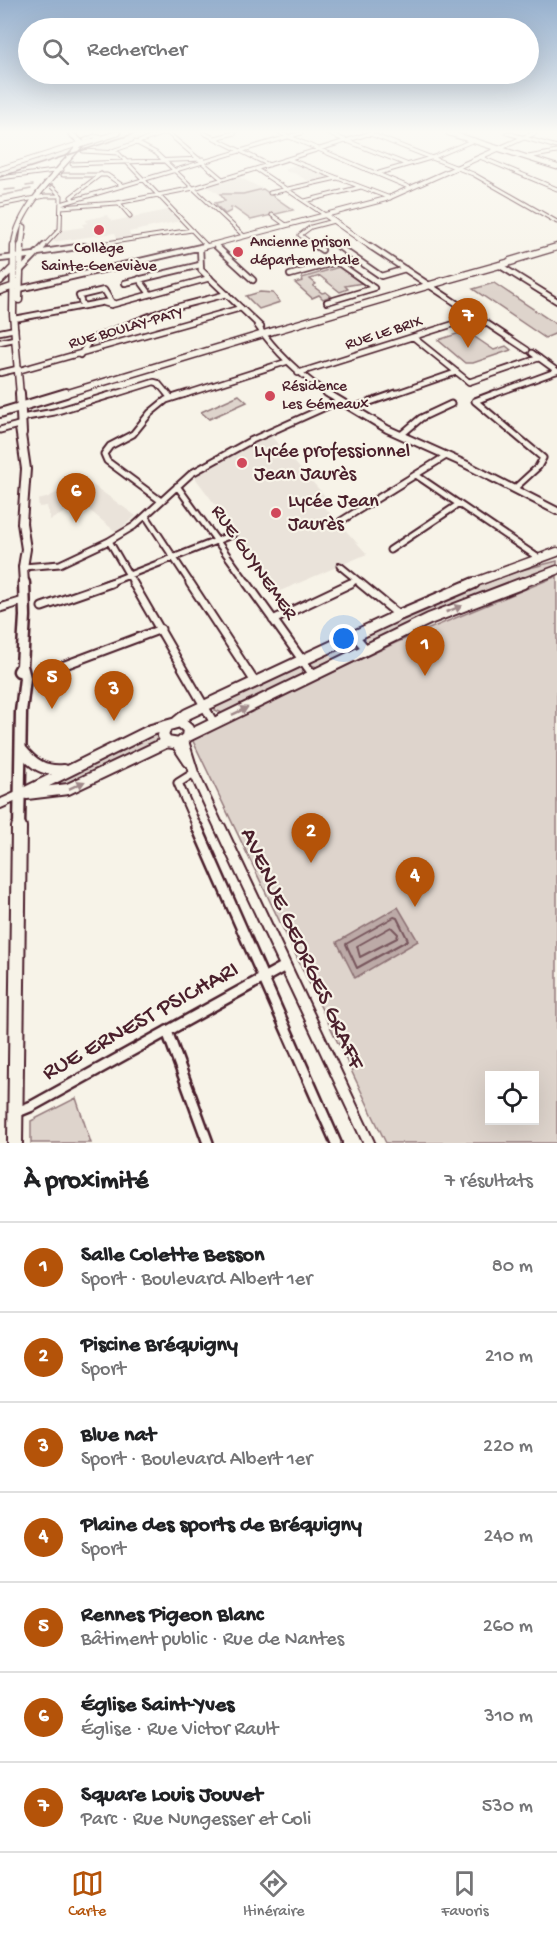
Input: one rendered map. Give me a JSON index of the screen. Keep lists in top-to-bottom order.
{
  "streets": {
    "street": [
      "RUE BOULAY-PATY",
      "RUE LE BRIX",
      "RUE GUYNEMER",
      "AVENUE GEORGES GRAFF",
      "RUE ERNEST PSICHARI"
    ]
  },
  "crossings": [
    ["AVENUE GEORGES GRAFF", "RUE ERNEST PSICHARI"]
  ],
  "places": [
    "Collège Sainte-Geneviève",
    "Ancienne prison départementale",
    "Résidence Les Gémeaux",
    "Lycée professionnel Jean Jaurès",
    "Lycée Jean Jaurès"
  ],
  "page": {
    "search": "Rechercher",
    "pins": [
      "7",
      "6",
      "1",
      "5",
      "3",
      "2",
      "4"
    ],
    "heading": ["À proximité", "7 résultats"],
    "list": [
      {
        "mark": "1",
        "name": "Salle Colette Besson",
        "note": "Sport · Boulevard Albert 1er",
        "value": "80 m"
      },
      {
        "mark": "2",
        "name": "Piscine Bréquigny",
        "note": "Sport",
        "value": "210 m"
      },
      {
        "mark": "3",
        "name": "Blue nat",
        "note": "Sport · Boulevard Albert 1er",
        "value": "220 m"
      },
      {
        "mark": "4",
        "name": "Plaine des sports de Bréquigny",
        "note": "Sport",
        "value": "240 m"
      },
      {
        "mark": "5",
        "name": "Rennes Pigeon Blanc",
        "note": "Bâtiment public · Rue de Nantes",
        "value": "260 m"
      },
      {
        "mark": "6",
        "name": "Église Saint-Yves",
        "note": "Église · Rue Victor Rault",
        "value": "310 m"
      },
      {
        "mark": "7",
        "name": "Square Louis Jouvet",
        "note": "Parc · Rue Nungesser et Coli",
        "value": "530 m"
      }
    ],
    "nav": ["Carte", "Itinéraire", "Favoris"]
  }
}
